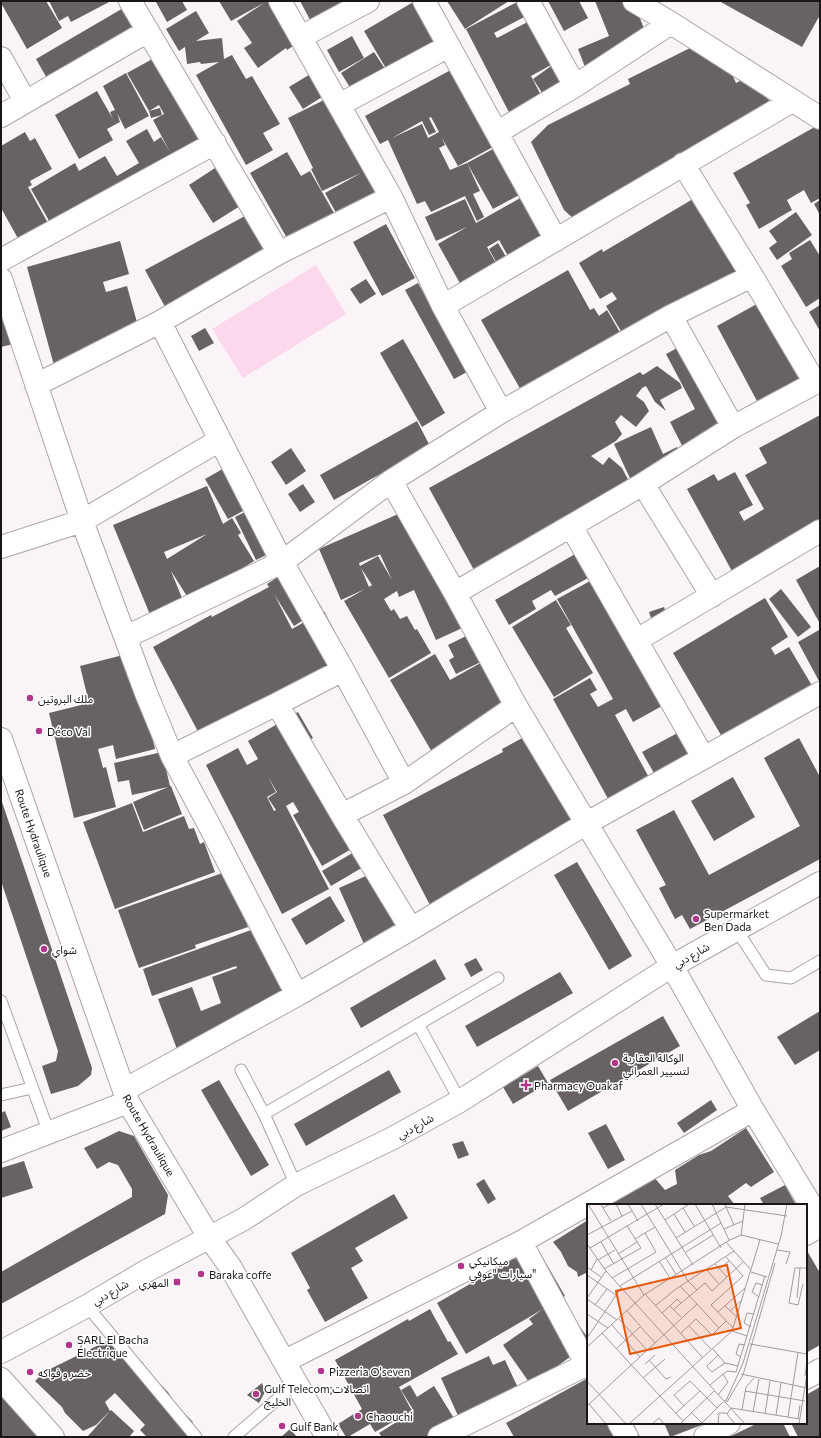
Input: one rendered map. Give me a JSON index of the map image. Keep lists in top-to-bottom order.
{
  "streets": {
    "street": ["Route Hydraulique", "شارع دبي"]
  },
  "crossings": [
    ["Route Hydraulique", "شارع دبي"]
  ],
  "places": {
    "other": [
      "ملك البروتين",
      "Déco Val",
      "Supermarket Ben Dada",
      "شواي",
      "الوكالة العقارية لتسيير العمراني",
      "ميكانيكي سيارات \"عوفي\"",
      "Baraka coffe",
      "SARL El Bacha Électrique",
      "Pizzeria O'seven",
      "خضر و فواكه",
      "Gulf Telecom;اتصالات الخليج",
      "Chaouchi",
      "Gulf Bank"
    ],
    "health": ["Pharmacy Ouakaf"],
    "transit": ["المهري"]
  }
}
